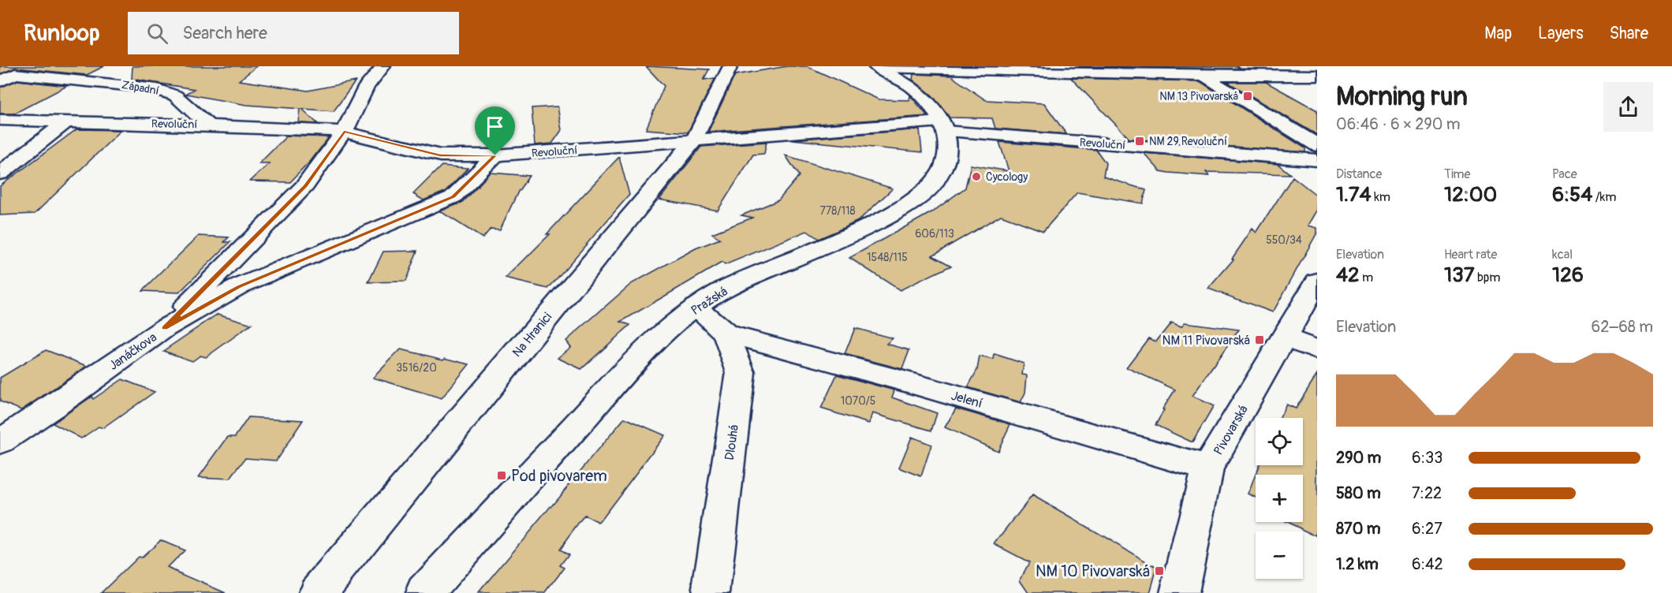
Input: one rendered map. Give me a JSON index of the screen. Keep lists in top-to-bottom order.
{
  "streets": {
    "street": [
      "Západní",
      "Revoluční",
      "Pražská",
      "Na Hranici",
      "Janáčkova",
      "Jelení",
      "Pivovarská",
      "Dlouhá"
    ]
  },
  "crossings": [
    ["Západní", "Revoluční"],
    ["Revoluční", "Pražská"],
    ["Revoluční", "Na Hranici"],
    ["Revoluční", "Janáčkova"],
    ["Pražská", "Dlouhá"],
    ["Jelení", "Pivovarská"],
    ["Jelení", "Dlouhá"]
  ],
  "places": {
    "transit": [
      "NM 13 Pivovarská",
      "NM 29 Revoluční",
      "NM 11 Pivovarská",
      "Pod pivovarem",
      "NM 10 Pivovarská"
    ],
    "other": ["Cycology"]
  },
  "house_numbers": [
    "778/118",
    "606/113",
    "550/34",
    "1548/115",
    "3516/20",
    "1070/5"
  ],
  "page": {
    "header": "Runloop",
    "search": "Search here",
    "nav": ["Map", "Layers", "Share"],
    "heading": ["Morning run", "06:46 · 6 × 290 m"],
    "stats": [
      ["Distance", "1.74 km"],
      ["Time", "12:00"],
      ["Pace", "6:54 /km"],
      ["Elevation", "42 m"],
      ["Heart rate", "137 bpm"],
      ["kcal", "126"]
    ],
    "chart": ["Elevation", "62–68 m"],
    "map_buttons": ["+", "−"],
    "list": [
      {
        "name": "290 m",
        "note": "6:33"
      },
      {
        "name": "580 m",
        "note": "7:22"
      },
      {
        "name": "870 m",
        "note": "6:27"
      },
      {
        "name": "1.2 km",
        "note": "6:42"
      }
    ]
  }
}
